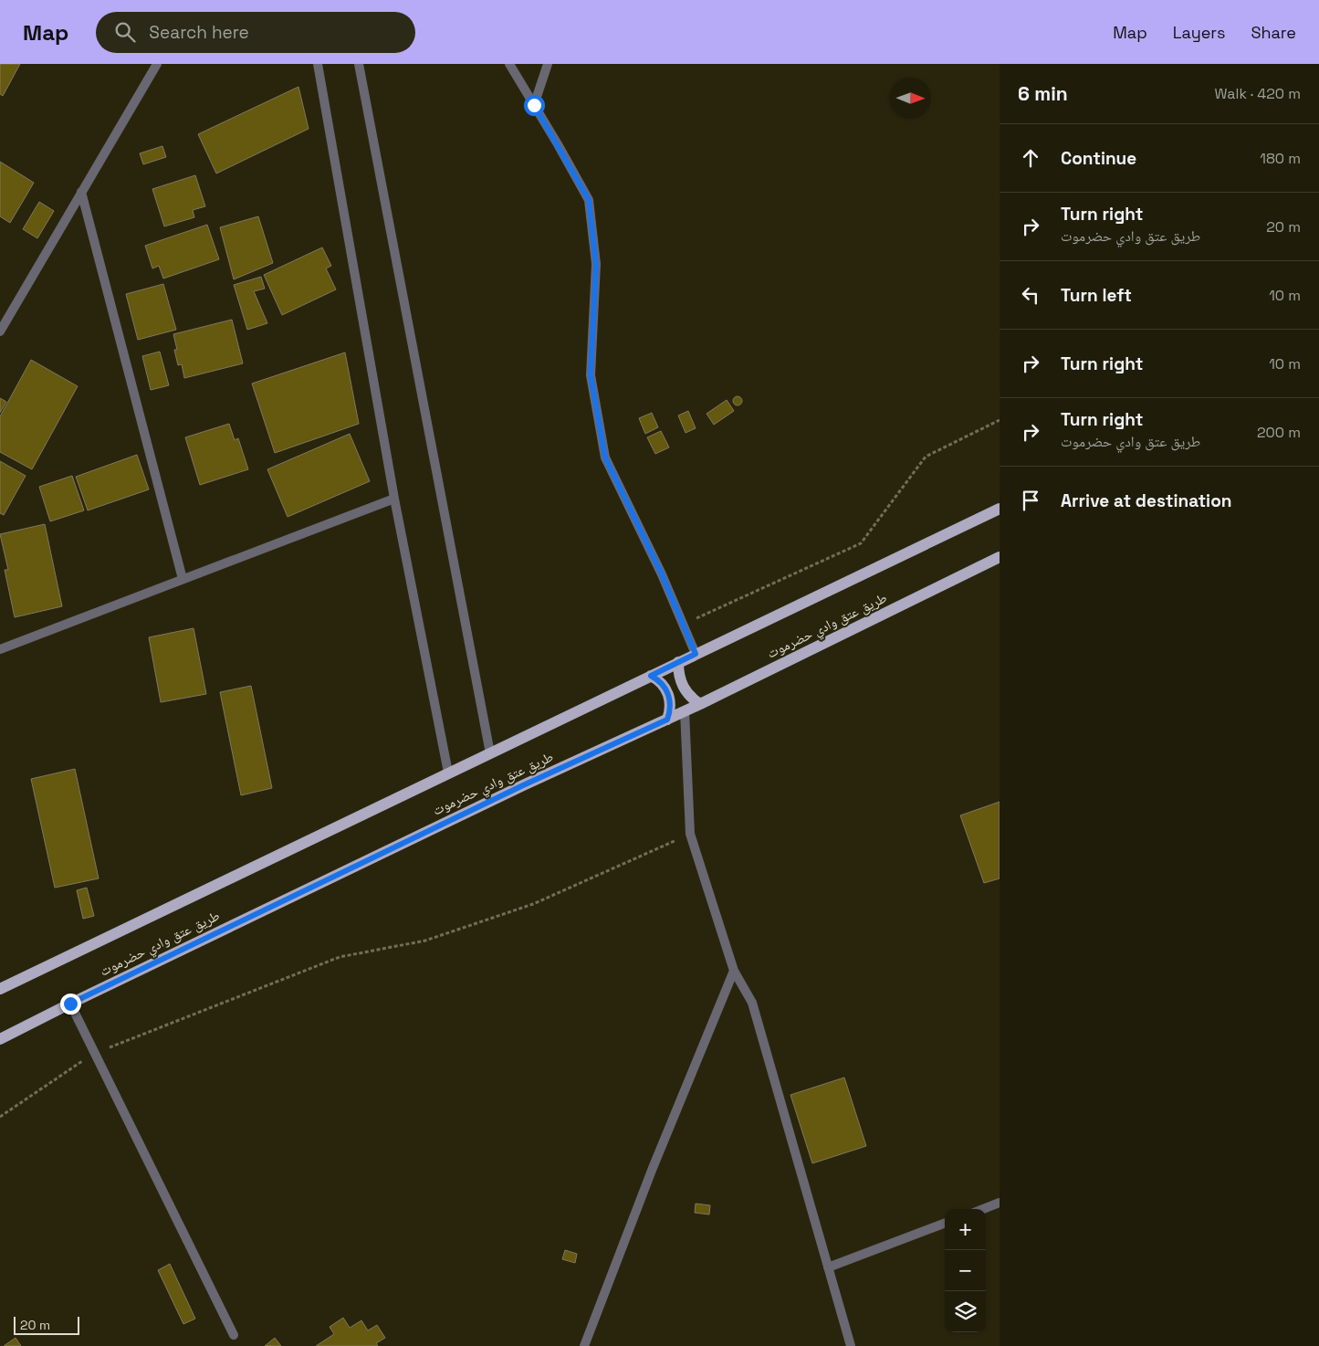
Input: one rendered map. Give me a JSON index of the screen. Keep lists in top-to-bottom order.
{
  "streets": {
    "main road": ["طريق عتق وادي حضرموت"]
  },
  "scale_bar": "20 m",
  "north": "right",
  "page": {
    "header": "Map",
    "search": "Search here",
    "nav": ["Map", "Layers", "Share"],
    "heading": ["6 min", "Walk · 420 m"],
    "list": [
      ["Continue", "180 m"],
      ["Turn right", "طريق عتق وادي حضرموت", "20 m"],
      ["Turn left", "10 m"],
      ["Turn right", "10 m"],
      ["Turn right", "طريق عتق وادي حضرموت", "200 m"],
      "Arrive at destination"
    ],
    "map_buttons": ["+", "−"],
    "scale": "20 m"
  }
}
